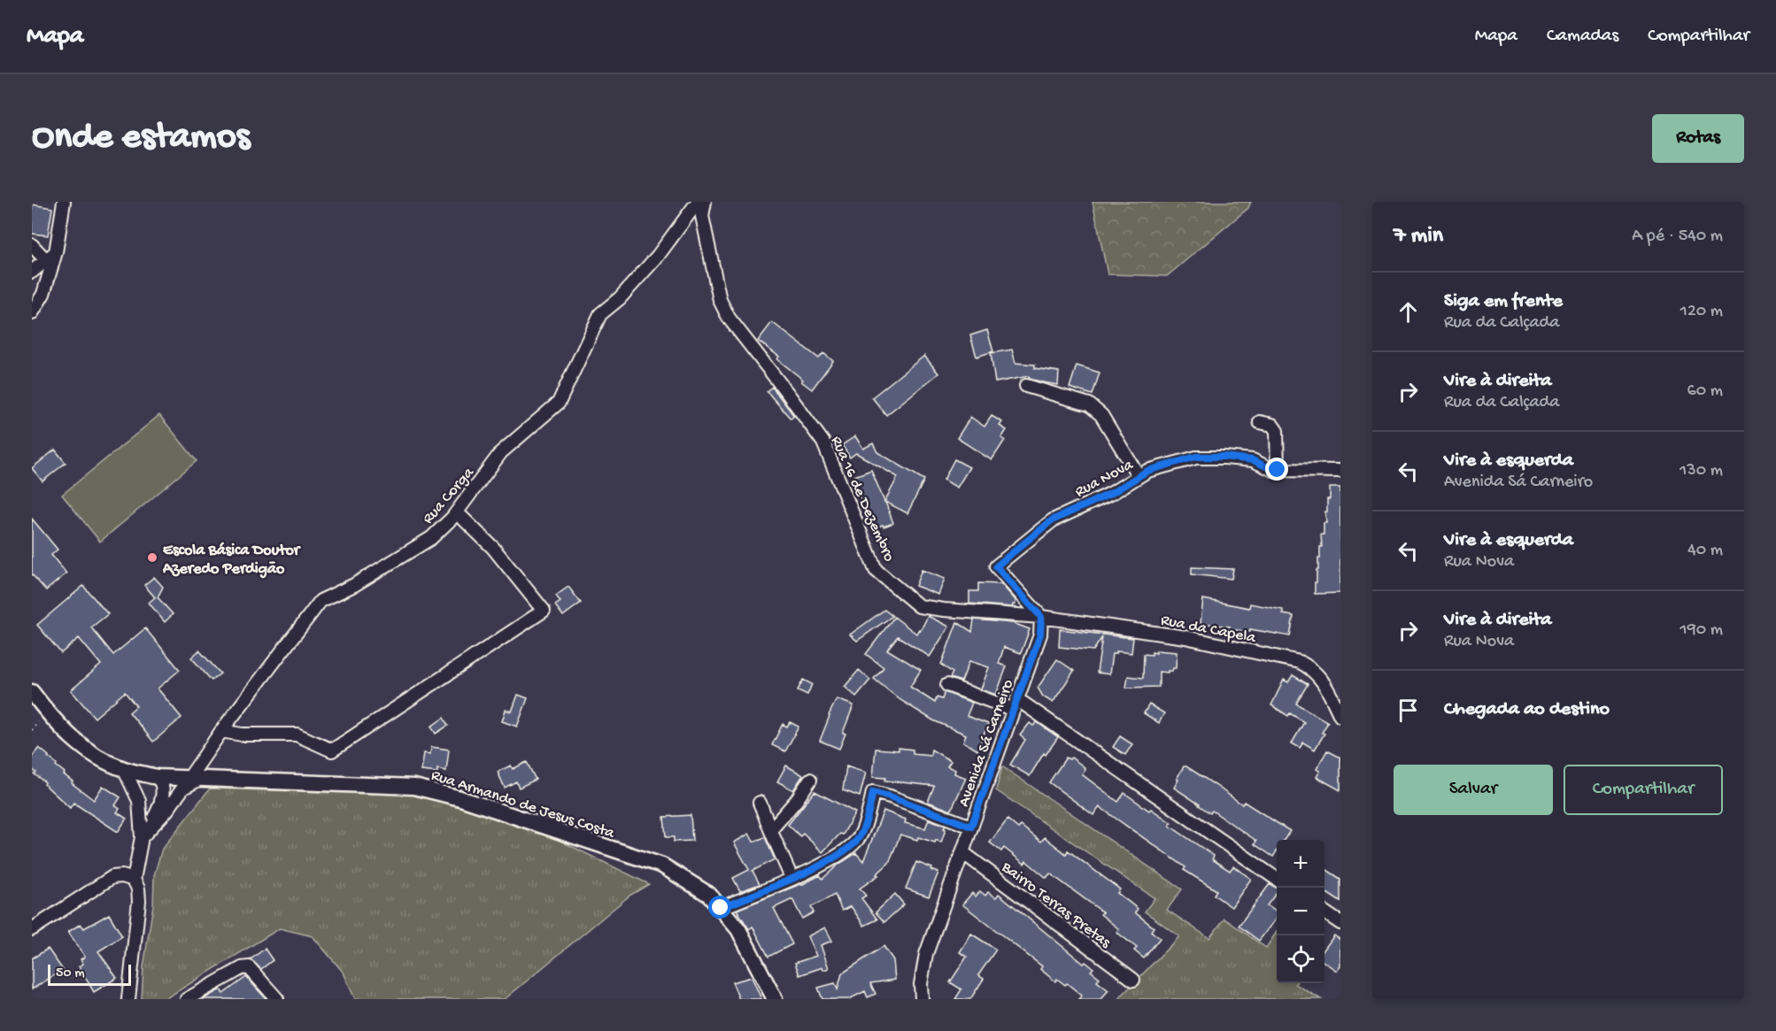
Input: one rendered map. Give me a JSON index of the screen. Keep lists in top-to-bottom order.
{
  "streets": {
    "street": [
      "Rua Nova",
      "Rua Corga",
      "Rua 16 de Dezembro",
      "Rua da Capela",
      "Avenida Sá Carneiro",
      "Rua Armando de Jesus Costa",
      "Bairro Terras Pretas"
    ]
  },
  "crossings": [
    ["Rua Nova", "Rua 16 de Dezembro"],
    ["Rua Nova", "Rua da Capela"],
    ["Rua Nova", "Avenida Sá Carneiro"],
    ["Rua Corga", "Rua Armando de Jesus Costa"],
    ["Rua 16 de Dezembro", "Rua da Capela"],
    ["Rua 16 de Dezembro", "Avenida Sá Carneiro"],
    ["Rua da Capela", "Avenida Sá Carneiro"],
    ["Avenida Sá Carneiro", "Bairro Terras Pretas"]
  ],
  "places": ["Escola Básica Doutor Azeredo Perdigão"],
  "scale_bar": "50 m",
  "page": {
    "header": "Mapa",
    "nav": ["Mapa", "Camadas", "Compartilhar"],
    "buttons": [
      "Rotas",
      ["Salvar", "Compartilhar"]
    ],
    "title": "Onde estamos",
    "heading": ["7 min", "A pé · 540 m"],
    "list": [
      ["Siga em frente", "Rua da Calçada", "120 m"],
      ["Vire à direita", "Rua da Calçada", "60 m"],
      ["Vire à esquerda", "Avenida Sá Carneiro", "130 m"],
      ["Vire à esquerda", "Rua Nova", "40 m"],
      ["Vire à direita", "Rua Nova", "190 m"],
      "Chegada ao destino"
    ],
    "map_buttons": ["+", "−"],
    "scale": "50 m"
  }
}
